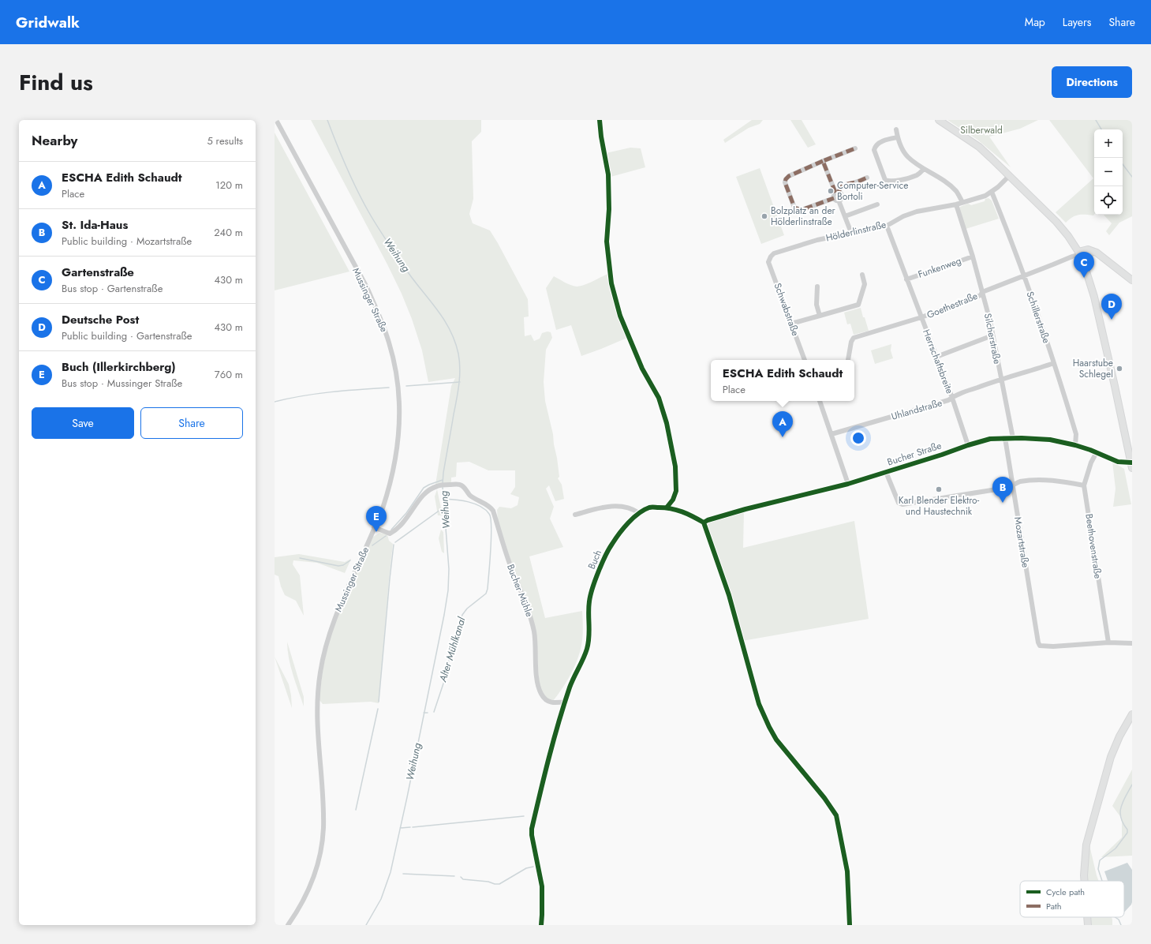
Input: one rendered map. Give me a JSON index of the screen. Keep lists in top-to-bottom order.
{
  "streets": {
    "street": [
      "Hölderlinstraße",
      "Funkenweg",
      "Mussinger Straße",
      "Goethestraße",
      "Schwabstraße",
      "Schillerstraße",
      "Silcherstraße",
      "Herrschaftsbreite",
      "Uhlandstraße",
      "Bucher Straße",
      "Mozartstraße",
      "Beethovenstraße",
      "Buch",
      "Bucher Mühle"
    ]
  },
  "crossings": [
    ["Hölderlinstraße", "Schwabstraße"],
    ["Hölderlinstraße", "Schillerstraße"],
    ["Hölderlinstraße", "Silcherstraße"],
    ["Hölderlinstraße", "Herrschaftsbreite"],
    ["Funkenweg", "Silcherstraße"],
    ["Funkenweg", "Herrschaftsbreite"],
    ["Mussinger Straße", "Bucher Mühle"],
    ["Goethestraße", "Schillerstraße"],
    ["Goethestraße", "Silcherstraße"],
    ["Goethestraße", "Herrschaftsbreite"],
    ["Schillerstraße", "Uhlandstraße"],
    ["Schillerstraße", "Bucher Straße"],
    ["Silcherstraße", "Uhlandstraße"],
    ["Silcherstraße", "Bucher Straße"],
    ["Herrschaftsbreite", "Uhlandstraße"],
    ["Herrschaftsbreite", "Bucher Straße"],
    ["Bucher Straße", "Mozartstraße"],
    ["Bucher Straße", "Beethovenstraße"],
    ["Bucher Straße", "Buch"],
    ["Mozartstraße", "Beethovenstraße"],
    ["Buch", "Bucher Mühle"]
  ],
  "water": ["Weihung", "Alter Mühlkanal"],
  "parks": ["Silberwald"],
  "places": [
    "Computer-Service Bortoli",
    "Bolzplatz an der Hölderlinstraße",
    "Haarstube Schlegel",
    "Karl Blender Elektro- und Haustechnik"
  ],
  "legend": ["Cycle path", "Path"],
  "page": {
    "header": "Gridwalk",
    "nav": ["Map", "Layers", "Share"],
    "title": "Find us",
    "buttons": [
      "Directions",
      ["Save", "Share"]
    ],
    "heading": ["Nearby", "5 results"],
    "map_buttons": ["+", "−"],
    "list": [
      {
        "mark": "A",
        "name": "ESCHA Edith Schaudt",
        "note": "Place",
        "value": "120 m"
      },
      {
        "mark": "B",
        "name": "St. Ida-Haus",
        "note": "Public building · Mozartstraße",
        "value": "240 m"
      },
      {
        "mark": "C",
        "name": "Gartenstraße",
        "note": "Bus stop · Gartenstraße",
        "value": "430 m"
      },
      {
        "mark": "D",
        "name": "Deutsche Post",
        "note": "Public building · Gartenstraße",
        "value": "430 m"
      },
      {
        "mark": "E",
        "name": "Buch (Illerkirchberg)",
        "note": "Bus stop · Mussinger Straße",
        "value": "760 m"
      }
    ],
    "pins": [
      "C",
      "D",
      "A",
      "B",
      "E"
    ],
    "popup": ["ESCHA Edith Schaudt", "Place"]
  }
}
